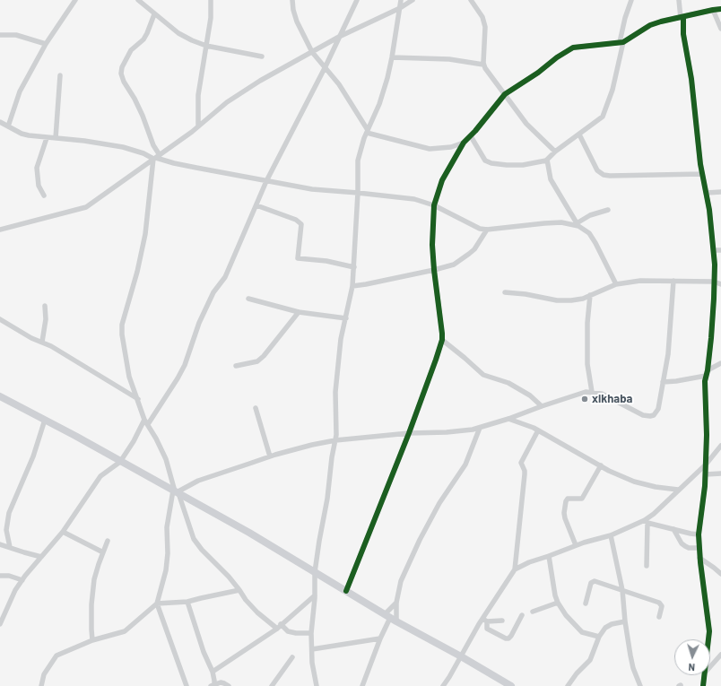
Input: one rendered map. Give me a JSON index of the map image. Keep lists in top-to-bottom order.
{
  "places": ["xikhaba"],
  "north": "bottom"
}
